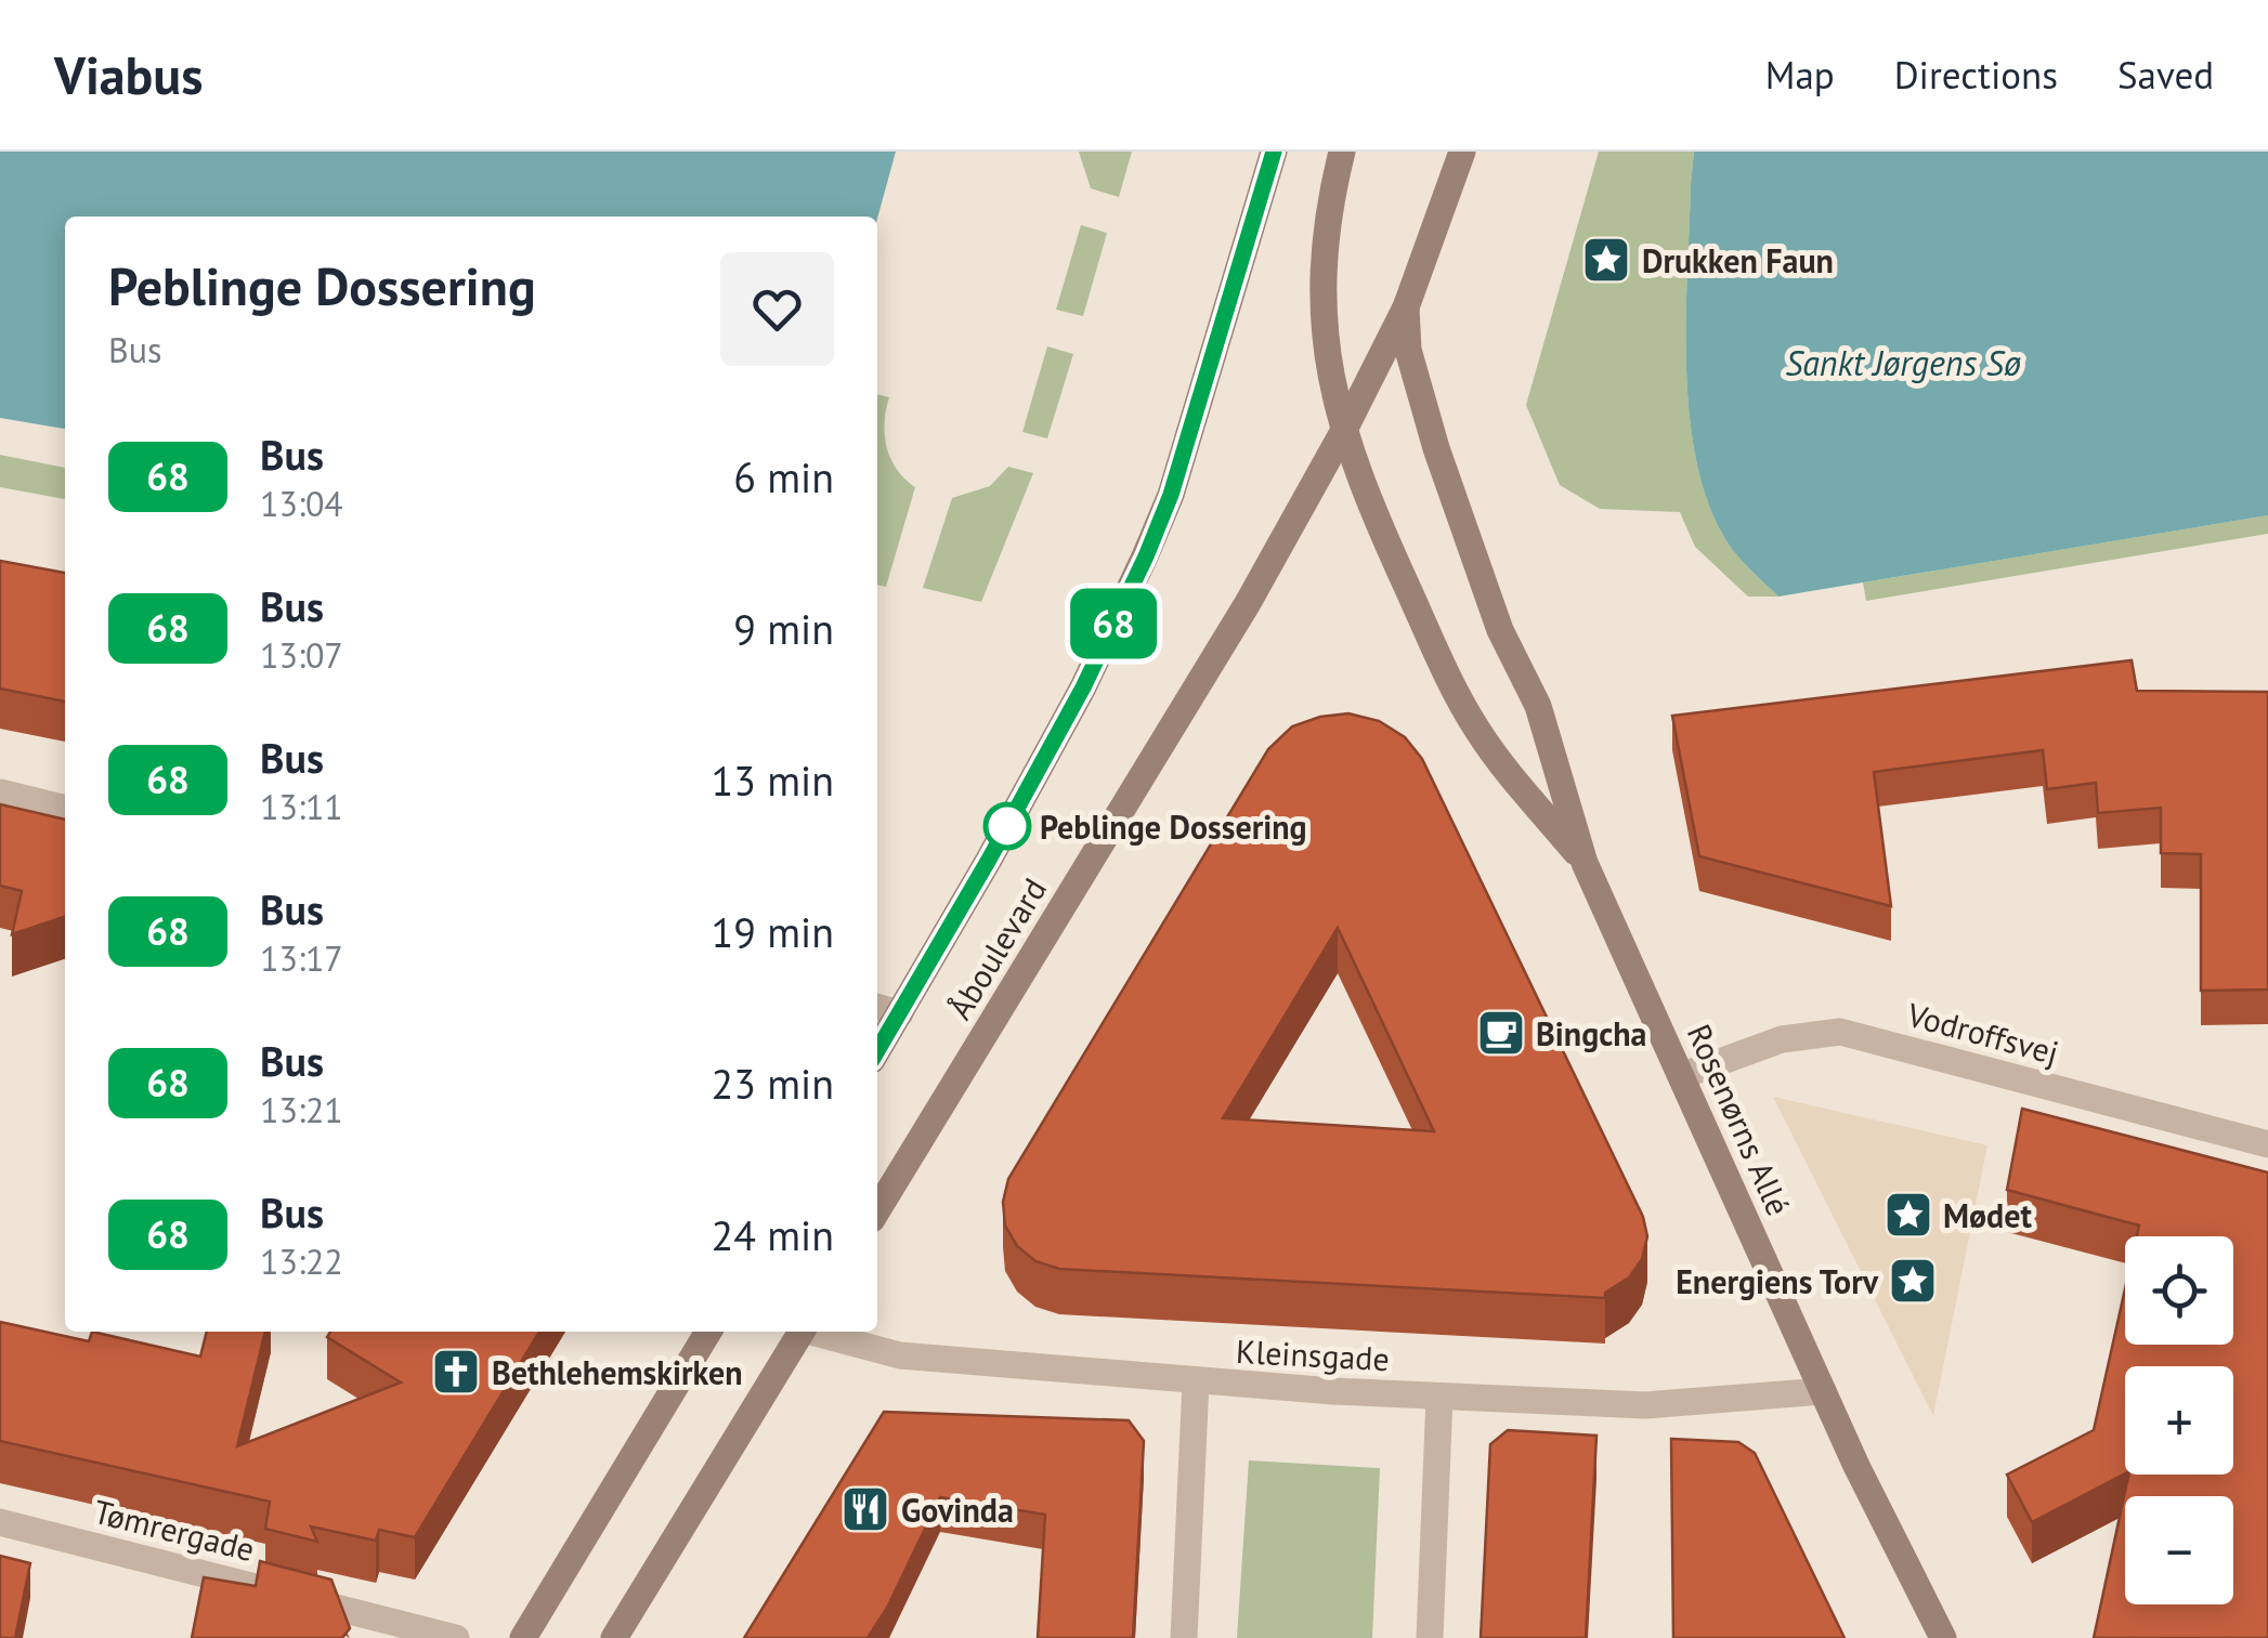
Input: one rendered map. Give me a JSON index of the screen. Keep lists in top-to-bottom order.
{
  "streets": {
    "street": [
      "Åboulevard",
      "Vodroffsvej",
      "Rosenørns Allé",
      "Kleinsgade",
      "Tømrergade"
    ]
  },
  "crossings": [
    ["Åboulevard", "Rosenørns Allé"],
    ["Vodroffsvej", "Rosenørns Allé"],
    ["Rosenørns Allé", "Kleinsgade"]
  ],
  "water": ["Sankt Jørgens Sø"],
  "places": {
    "place": ["Drukken Faun", "Mødet", "Energiens Torv"],
    "other": ["Peblinge Dossering"],
    "cafe": ["Bingcha"],
    "church": ["Bethlehemskirken"],
    "restaurant": ["Govinda"]
  },
  "lines": ["bus line 68"],
  "page": {
    "header": "Viabus",
    "nav": ["Map", "Directions", "Saved"],
    "on_map": "68",
    "heading": ["Peblinge Dossering", "Bus"],
    "list": [
      {
        "mark": "68",
        "name": "Bus",
        "note": "13:04",
        "value": "6 min"
      },
      {
        "mark": "68",
        "name": "Bus",
        "note": "13:07",
        "value": "9 min"
      },
      {
        "mark": "68",
        "name": "Bus",
        "note": "13:11",
        "value": "13 min"
      },
      {
        "mark": "68",
        "name": "Bus",
        "note": "13:17",
        "value": "19 min"
      },
      {
        "mark": "68",
        "name": "Bus",
        "note": "13:21",
        "value": "23 min"
      },
      {
        "mark": "68",
        "name": "Bus",
        "note": "13:22",
        "value": "24 min"
      }
    ],
    "map_buttons": ["+", "−"]
  }
}
